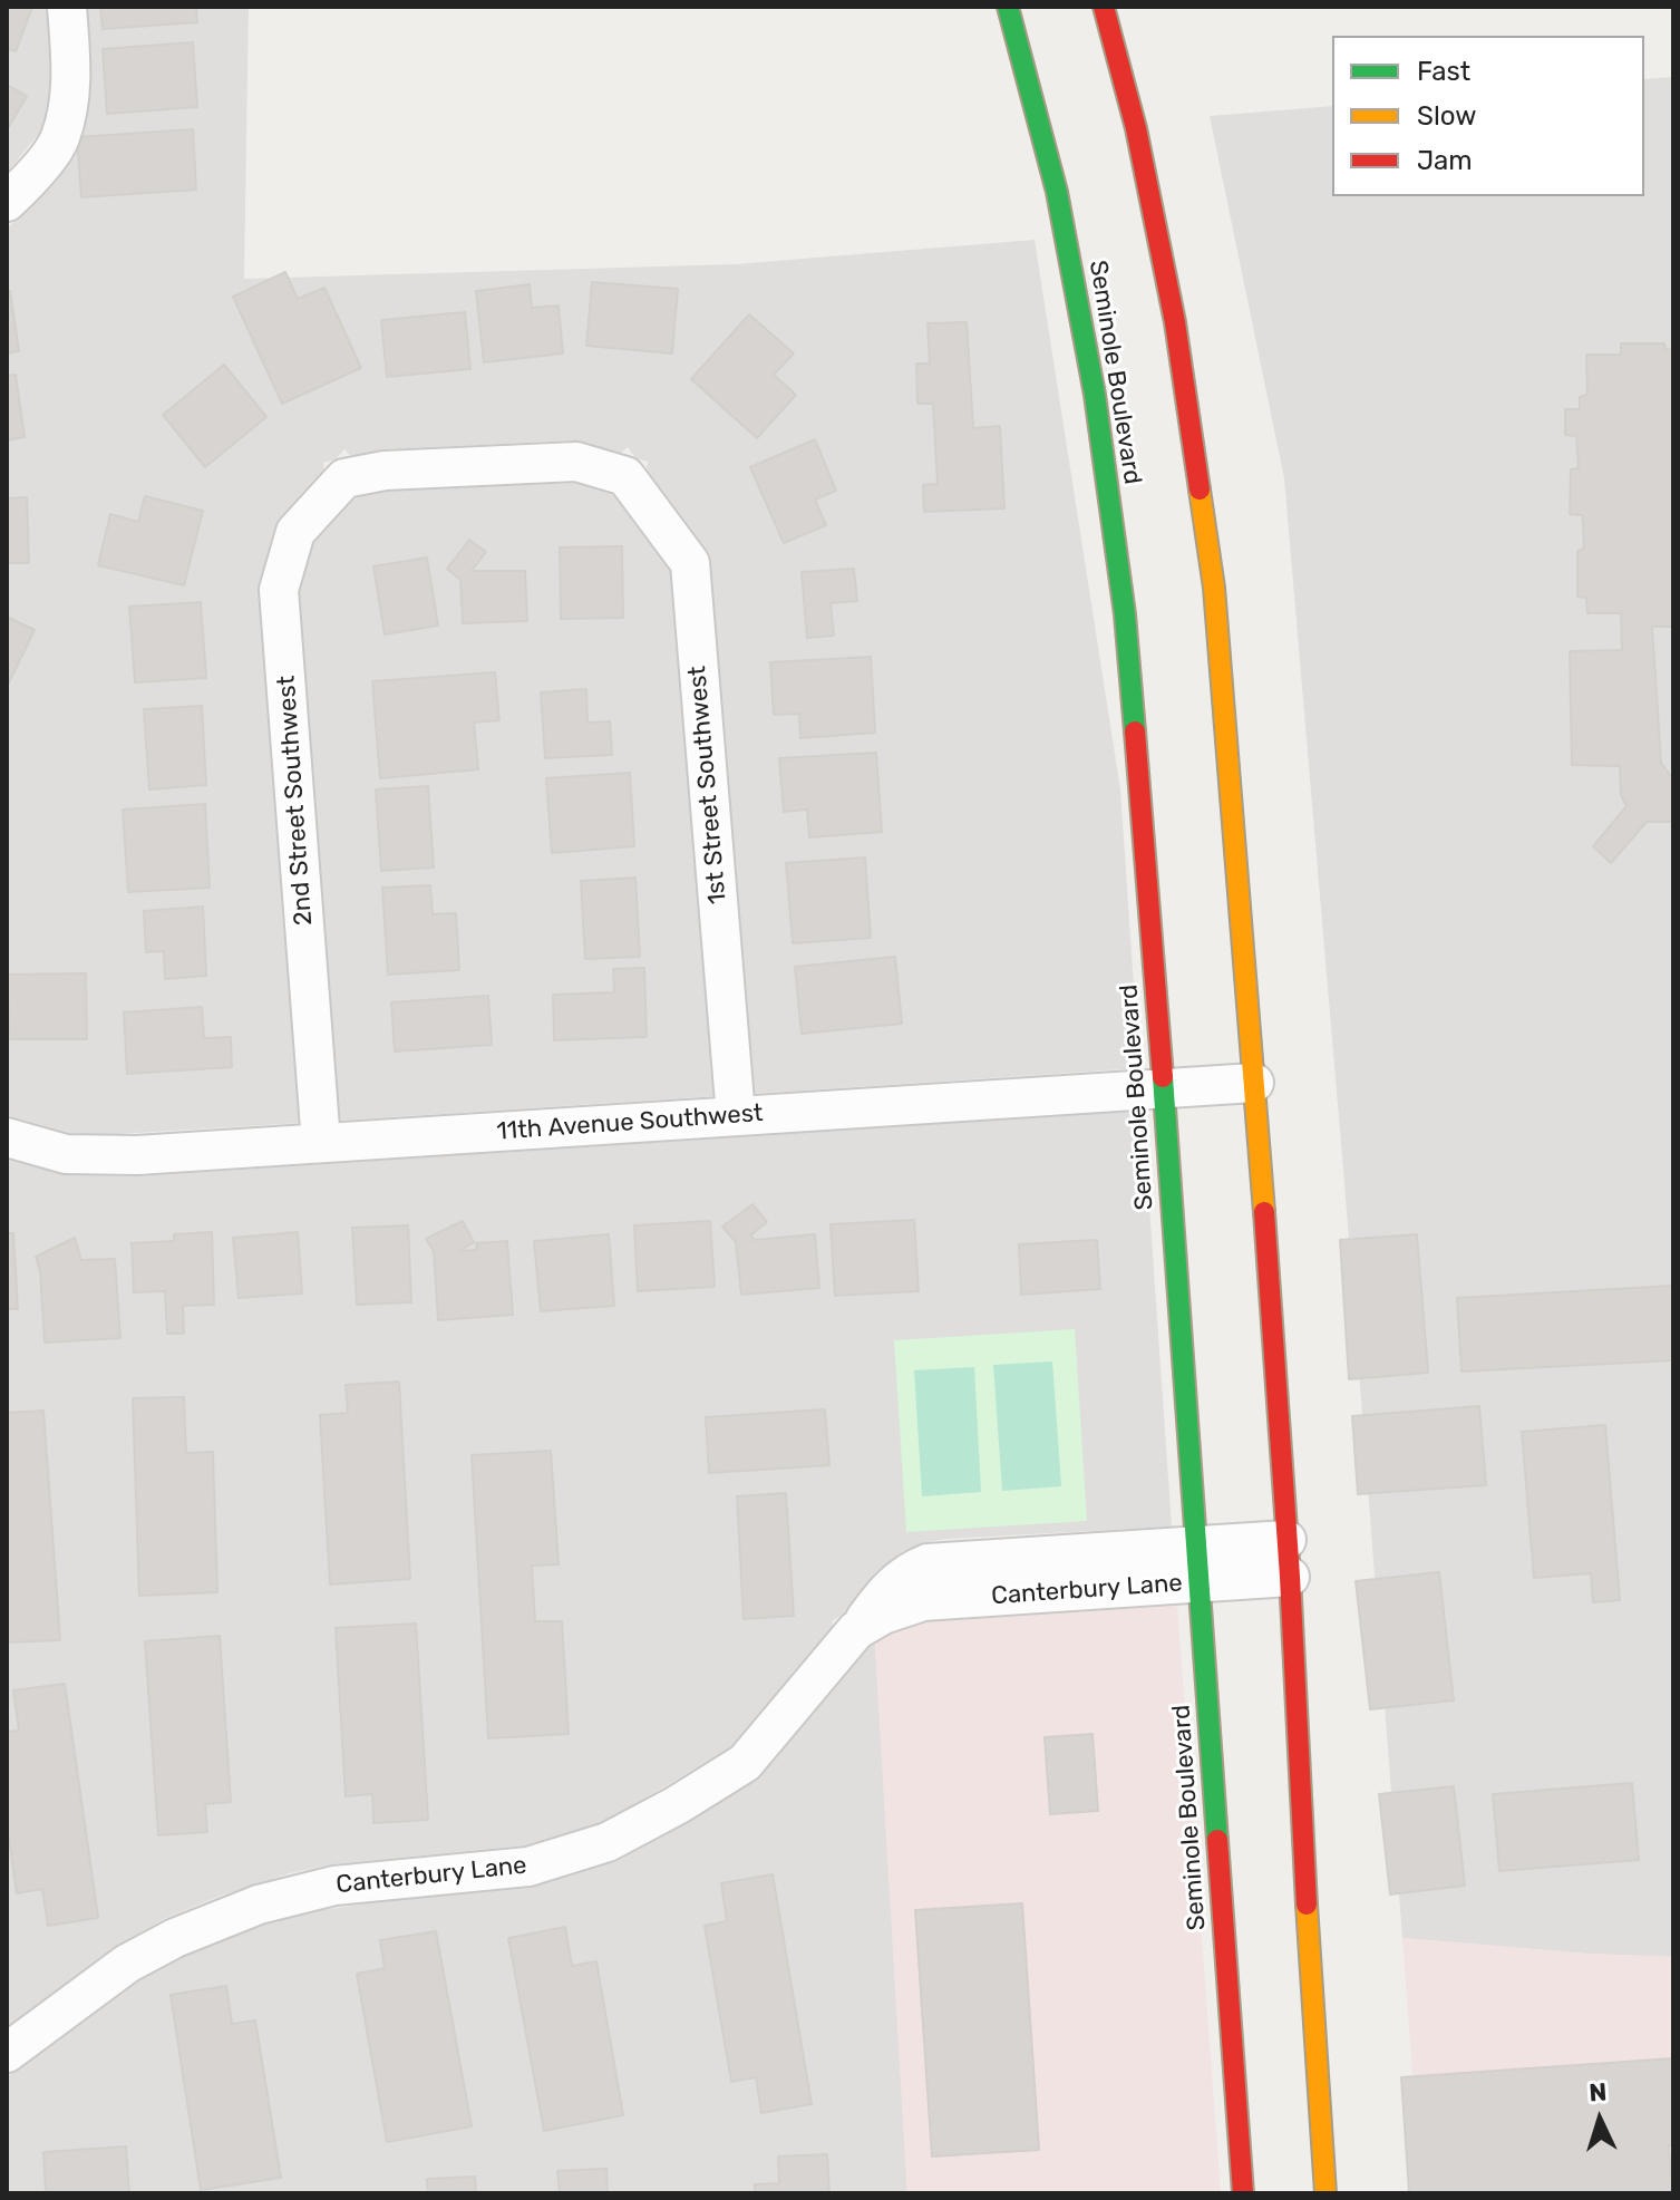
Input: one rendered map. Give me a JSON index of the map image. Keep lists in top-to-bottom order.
{
  "streets": {
    "main road": ["Seminole Boulevard"],
    "street": [
      "1st Street Southwest",
      "2nd Street Southwest",
      "11th Avenue Southwest",
      "Canterbury Lane"
    ]
  },
  "crossings": [
    ["Seminole Boulevard", "11th Avenue Southwest"],
    ["Seminole Boulevard", "Canterbury Lane"],
    ["1st Street Southwest", "2nd Street Southwest"],
    ["1st Street Southwest", "11th Avenue Southwest"],
    ["2nd Street Southwest", "11th Avenue Southwest"]
  ],
  "legend": ["Fast", "Slow", "Jam"],
  "north": "top"
}
